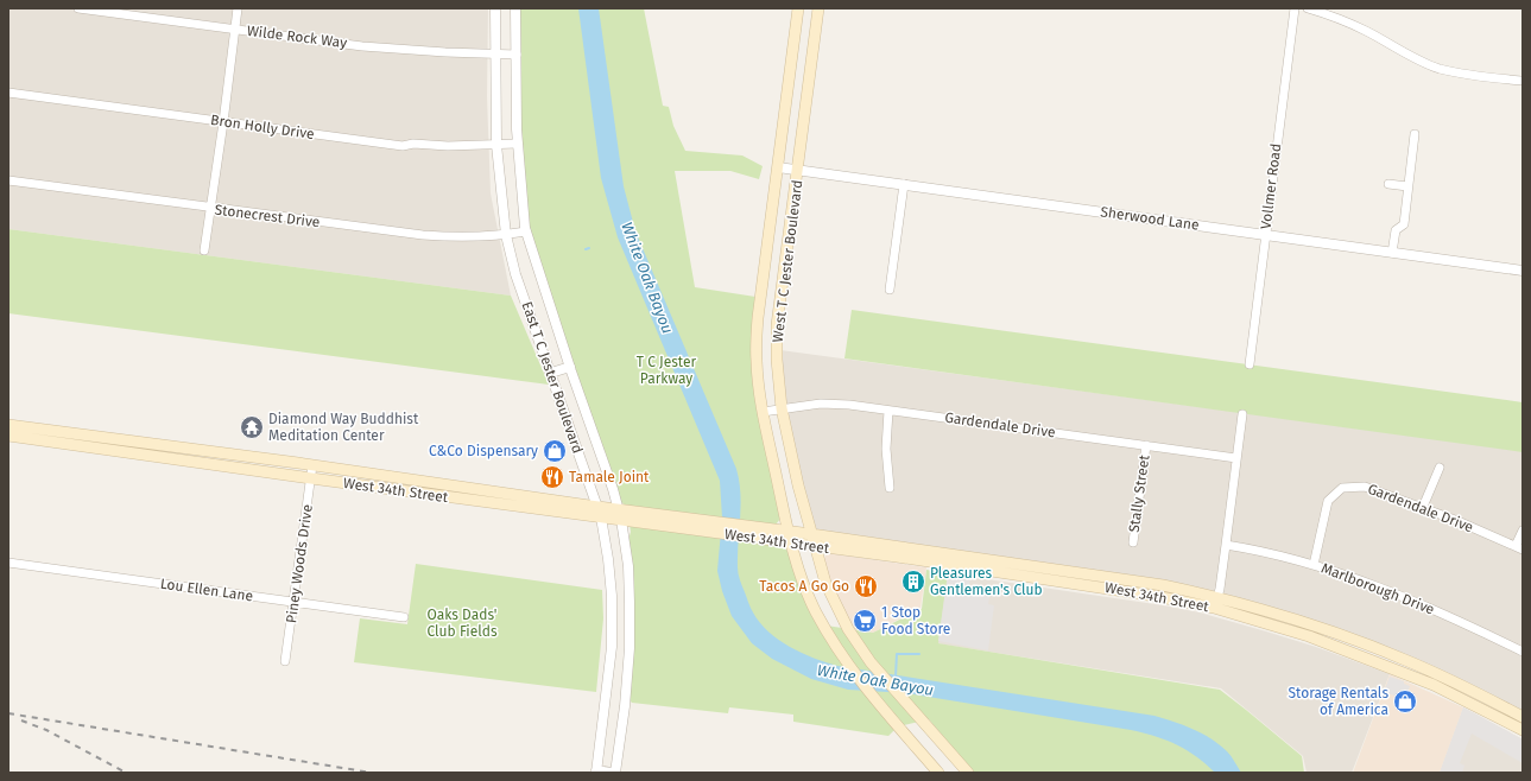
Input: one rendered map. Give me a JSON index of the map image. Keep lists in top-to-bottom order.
{
  "streets": {
    "main road": ["West T C Jester Boulevard", "West 34th Street"],
    "street": [
      "Wilde Rock Way",
      "Bron Holly Drive",
      "Vollmer Road",
      "Stonecrest Drive",
      "Sherwood Lane",
      "East T C Jester Boulevard",
      "Gardendale Drive",
      "Stally Street",
      "Piney Woods Drive",
      "Marlborough Drive",
      "Lou Ellen Lane"
    ]
  },
  "crossings": [
    ["Wilde Rock Way", "East T C Jester Boulevard"],
    ["Bron Holly Drive", "East T C Jester Boulevard"],
    ["Vollmer Road", "Sherwood Lane"],
    ["Stonecrest Drive", "East T C Jester Boulevard"],
    ["Sherwood Lane", "West T C Jester Boulevard"],
    ["West T C Jester Boulevard", "Gardendale Drive"],
    ["West T C Jester Boulevard", "West 34th Street"],
    ["East T C Jester Boulevard", "West 34th Street"],
    ["Gardendale Drive", "Stally Street"],
    ["Gardendale Drive", "Marlborough Drive"],
    ["West 34th Street", "Piney Woods Drive"],
    ["Piney Woods Drive", "Lou Ellen Lane"]
  ],
  "water": ["White Oak Bayou"],
  "parks": ["T C Jester Parkway", "Oaks Dads' Club Fields"],
  "places": {
    "temple": ["Diamond Way Buddhist Meditation Center"],
    "shop": ["C&Co Dispensary", "Storage Rentals of America"],
    "restaurant": ["Tamale Joint", "Tacos A Go Go"],
    "building": ["Pleasures Gentlemen's Club"],
    "supermarket": ["1 Stop Food Store"]
  }
}
